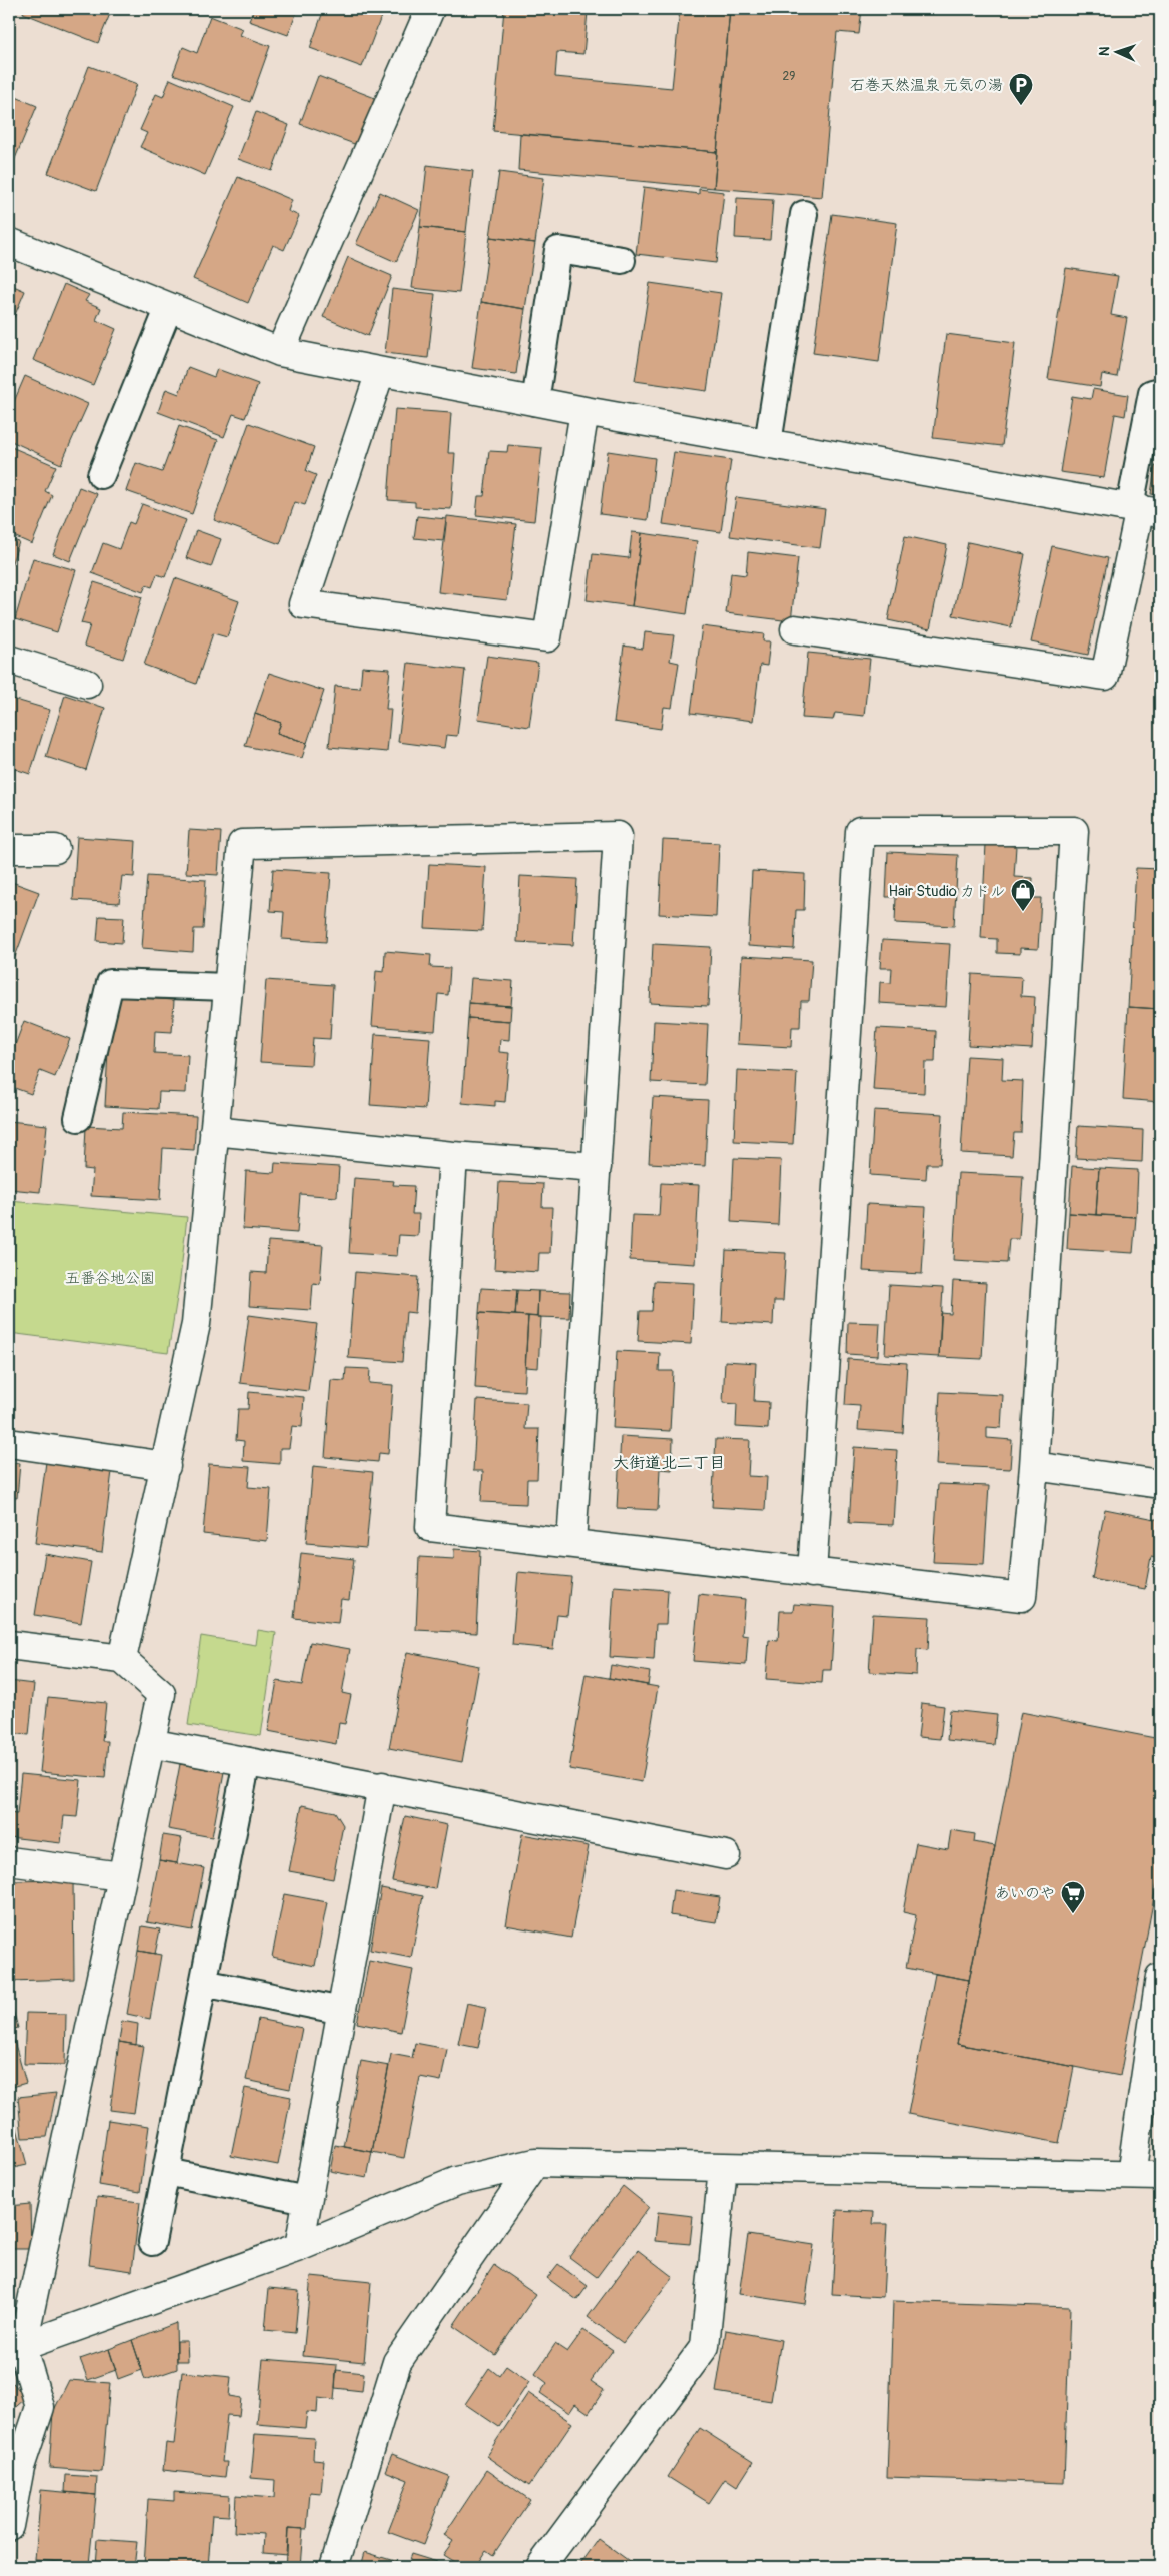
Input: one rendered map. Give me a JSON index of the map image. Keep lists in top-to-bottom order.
{
  "districts": ["大街道北二丁目"],
  "parks": ["五番谷地公園"],
  "places": {
    "parking": ["石巻天然温泉 元気の湯"],
    "shop": ["Hair Studio カドル"],
    "supermarket": ["あいのや"]
  },
  "house_numbers": ["29"],
  "north": "left"
}
